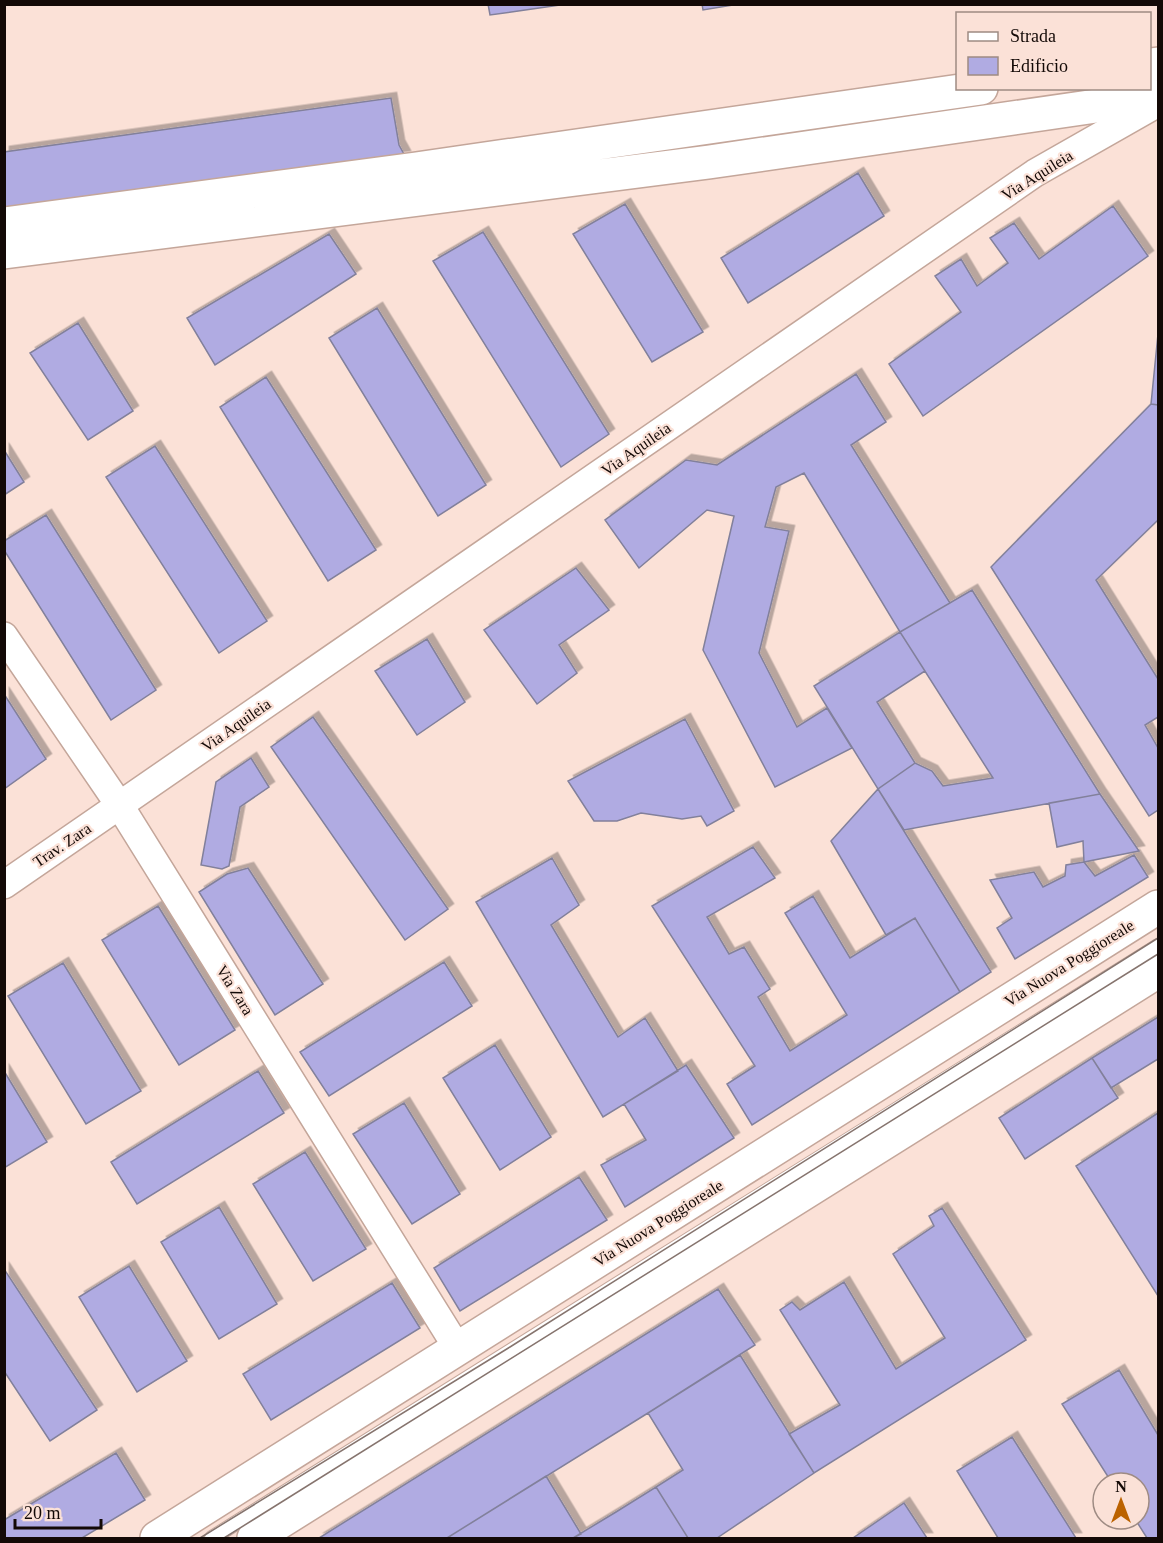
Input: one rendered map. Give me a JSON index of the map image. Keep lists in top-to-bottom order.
{
  "streets": {
    "main road": ["Via Nuova Poggioreale"],
    "street": ["Via Aquileia", "Trav. Zara", "Via Zara"]
  },
  "crossings": [
    ["Via Aquileia", "Trav. Zara"],
    ["Via Aquileia", "Via Zara"],
    ["Trav. Zara", "Via Zara"],
    ["Via Nuova Poggioreale", "Via Zara"]
  ],
  "legend": ["Strada", "Edificio"],
  "scale_bar": "20 m",
  "north": "top"
}
